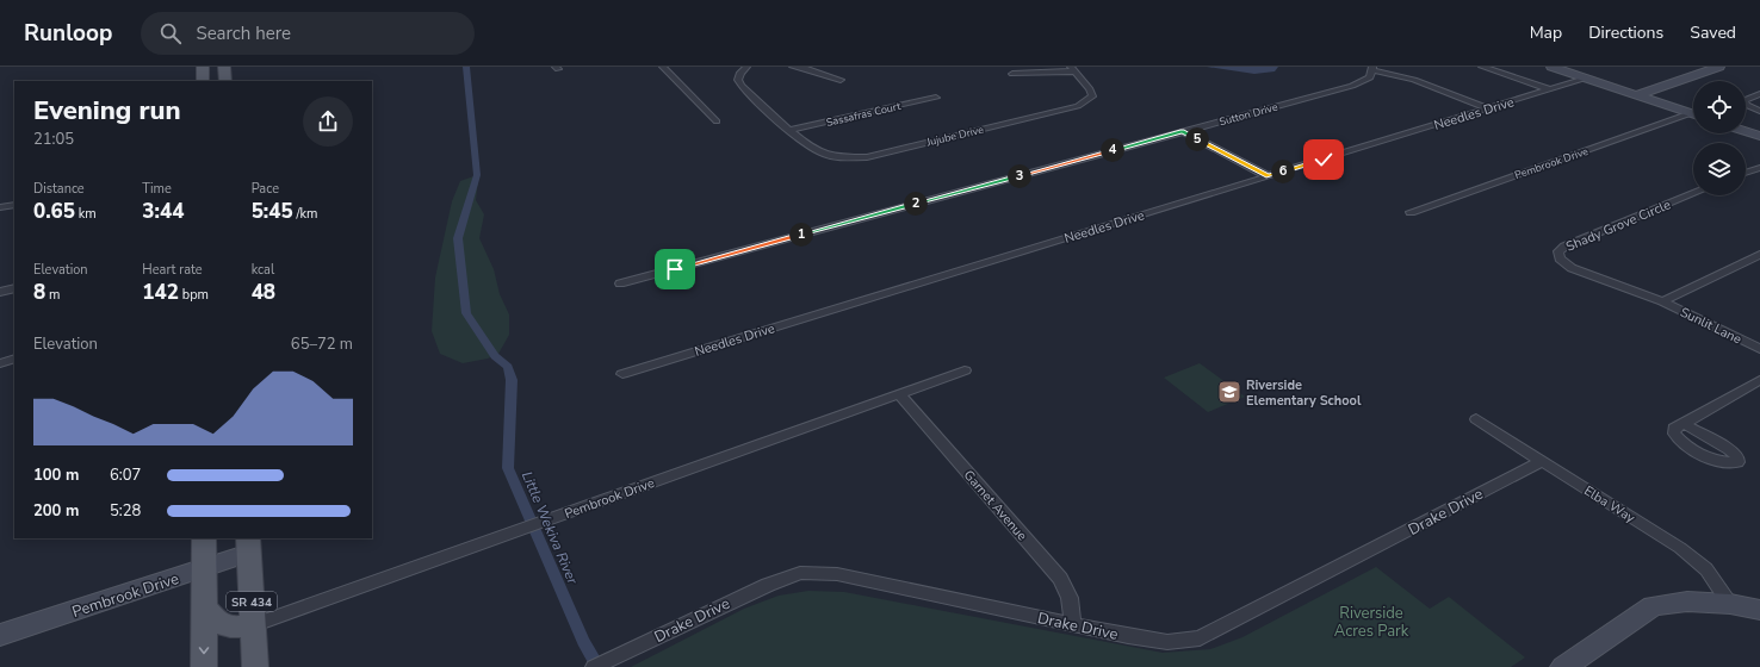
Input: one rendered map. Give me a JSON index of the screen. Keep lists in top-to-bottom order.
{
  "streets": {
    "main road": ["SR 434"],
    "street": [
      "Needles Drive",
      "Sassafras Court",
      "Sutton Drive",
      "Jujube Drive",
      "Pembrook Drive",
      "Shady Grove Circle",
      "Sunlit Lane",
      "Elba Way",
      "Garnet Avenue",
      "Drake Drive"
    ]
  },
  "crossings": [
    ["Sassafras Court", "Jujube Drive"],
    ["Pembrook Drive", "Garnet Avenue"],
    ["Pembrook Drive", "SR 434"],
    ["Shady Grove Circle", "Sunlit Lane"],
    ["Elba Way", "Drake Drive"],
    ["Garnet Avenue", "Drake Drive"]
  ],
  "water": ["Little Wekiva River"],
  "parks": ["Riverside Acres Park"],
  "places": {
    "school or university": ["Riverside Elementary School"]
  },
  "page": {
    "header": "Runloop",
    "search": "Search here",
    "nav": ["Map", "Directions", "Saved"],
    "heading": ["Evening run", "21:05"],
    "pins": [
      "5",
      "4",
      "6",
      "3",
      "2",
      "1"
    ],
    "stats": [
      ["Distance", "0.65 km"],
      ["Time", "3:44"],
      ["Pace", "5:45 /km"],
      ["Elevation", "8 m"],
      ["Heart rate", "142 bpm"],
      ["kcal", "48"]
    ],
    "chart": ["Elevation", "65–72 m"],
    "list": [
      {
        "name": "100 m",
        "note": "6:07"
      },
      {
        "name": "200 m",
        "note": "5:28"
      }
    ]
  }
}
